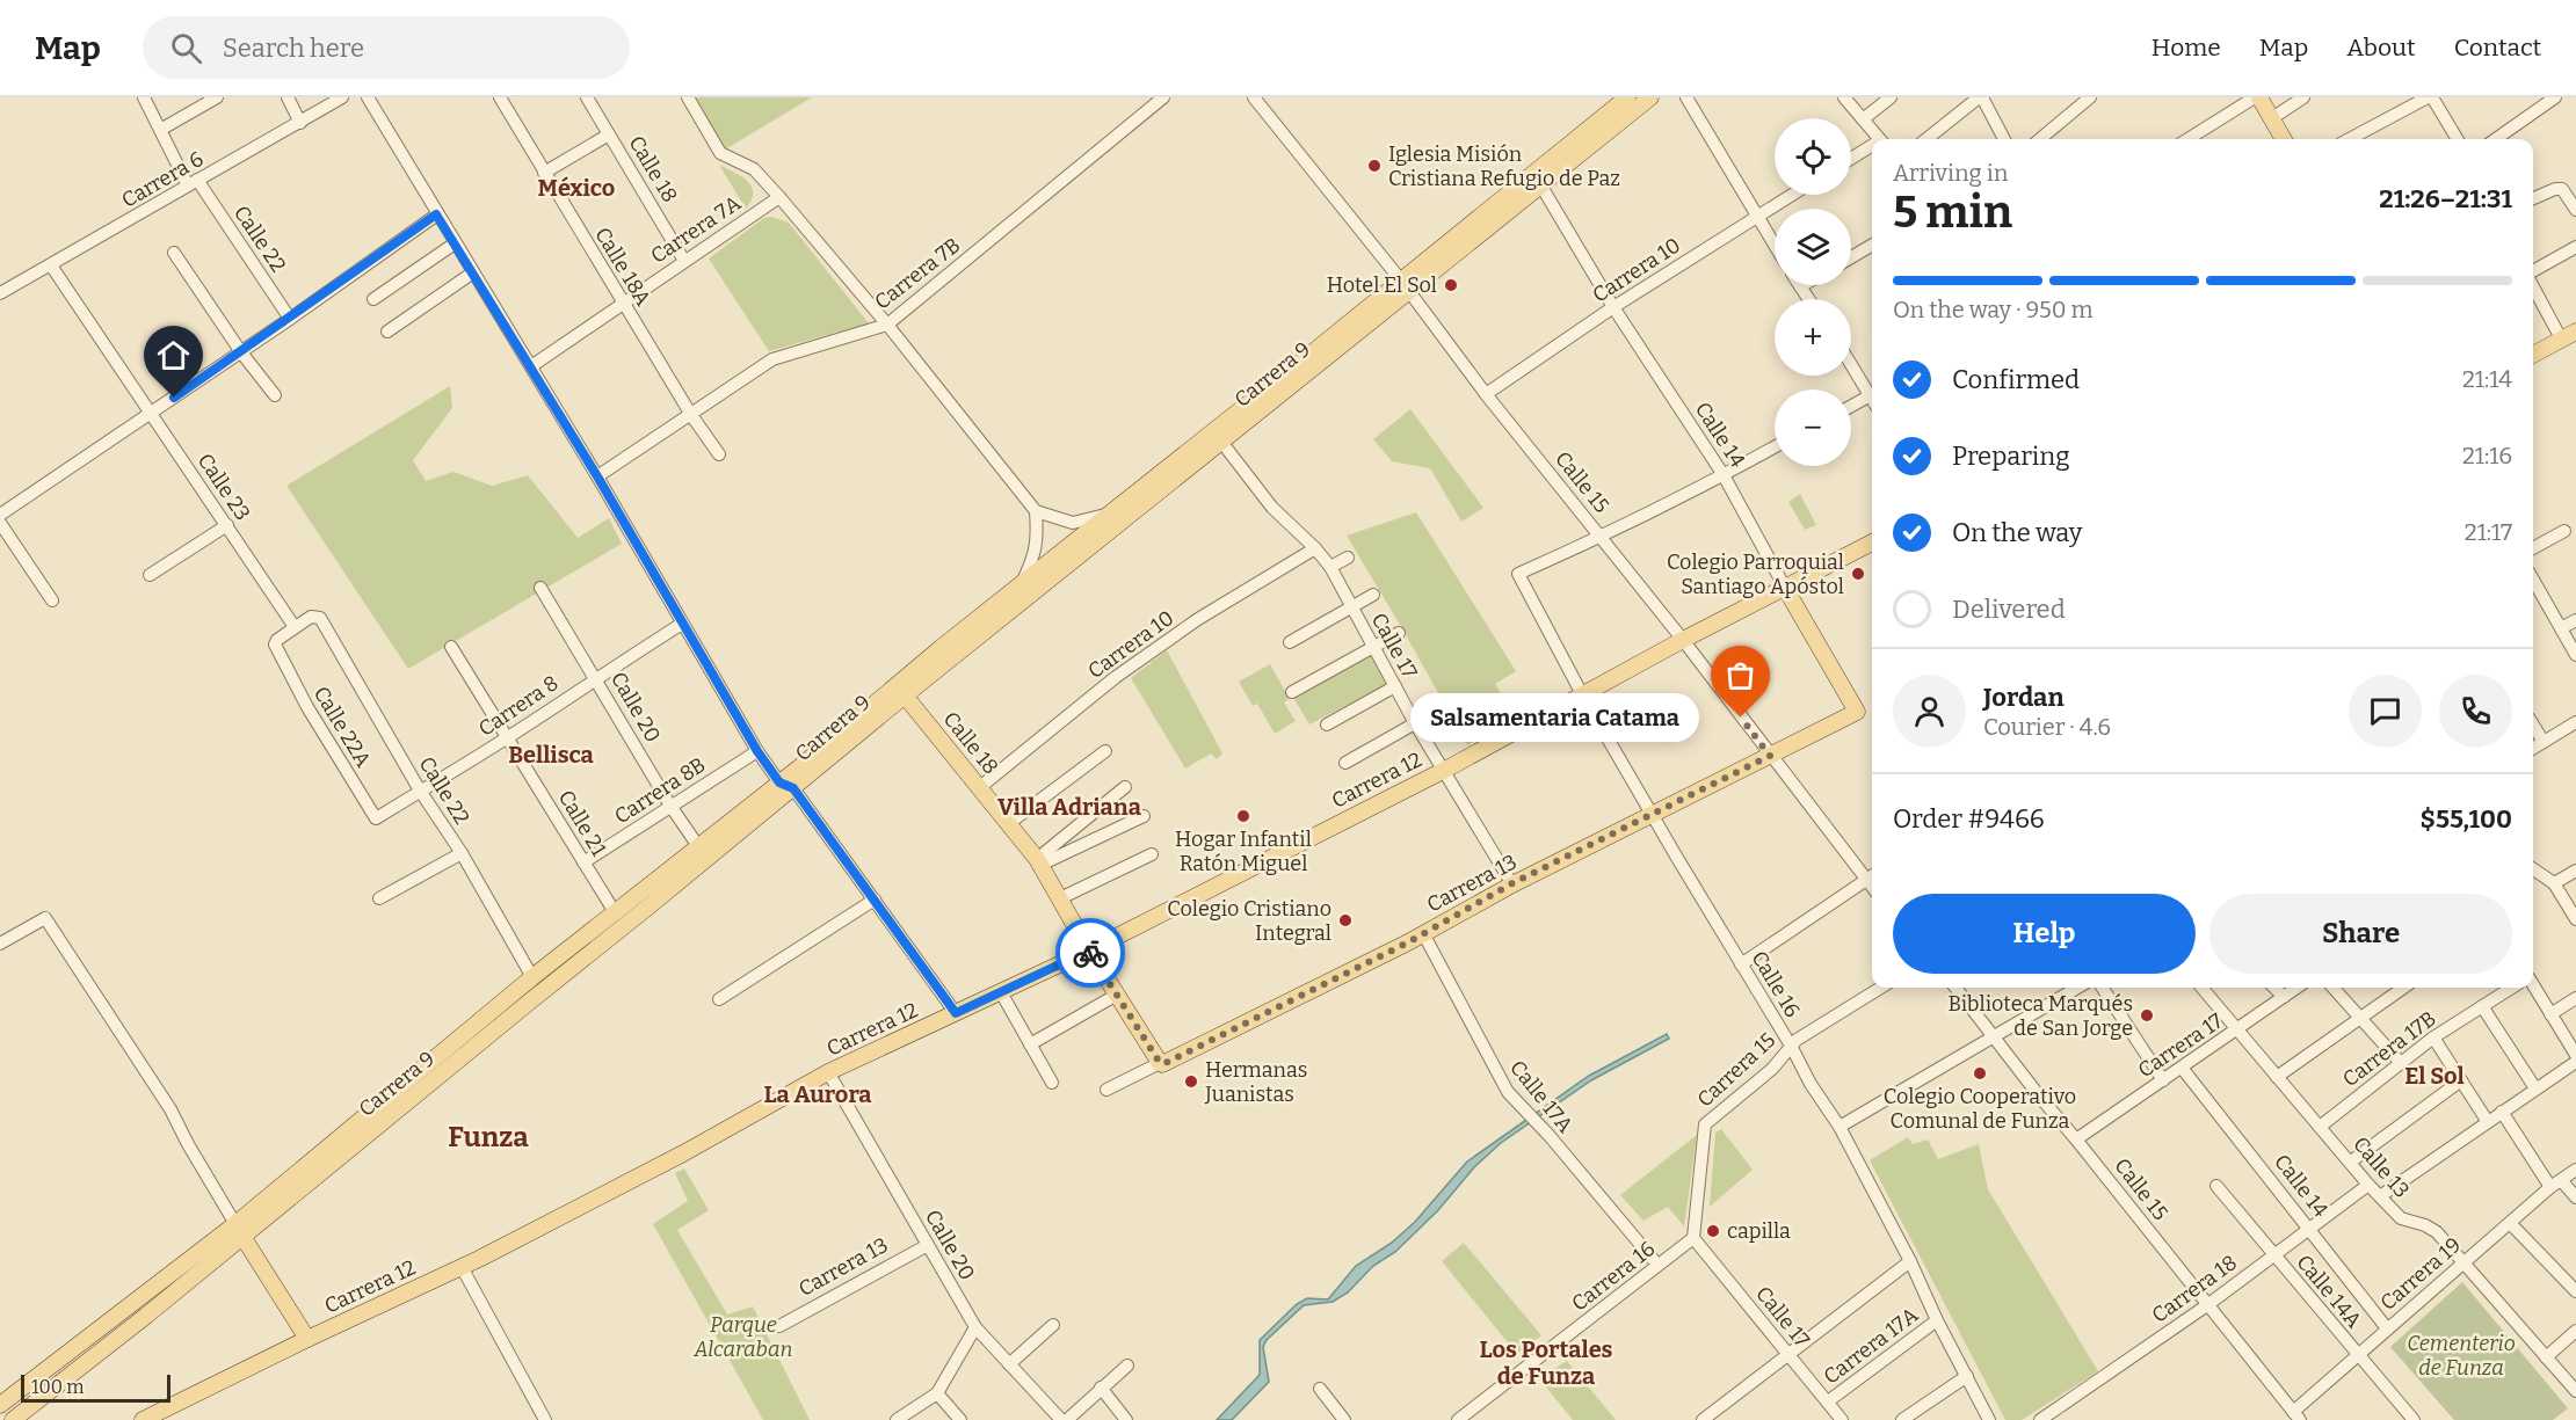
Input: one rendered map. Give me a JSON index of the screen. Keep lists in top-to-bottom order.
{
  "streets": {
    "main road": [
      "Calle 18",
      "Carrera 9",
      "Calle 14",
      "Carrera 12",
      "Carrera 13"
    ],
    "street": [
      "Carrera 6",
      "Carrera 7A",
      "Calle 22",
      "Calle 18A",
      "Carrera 10",
      "Carrera 7B",
      "Calle 15",
      "Calle 23",
      "Calle 17",
      "Carrera 8",
      "Calle 20",
      "Calle 22A",
      "Carrera 8B",
      "Calle 21",
      "Calle 16",
      "Carrera 17",
      "Carrera 17B",
      "Carrera 15",
      "Calle 17A",
      "Calle 13",
      "Carrera 19",
      "Carrera 16",
      "Carrera 18",
      "Calle 14A",
      "Carrera 17A"
    ]
  },
  "crossings": [
    ["Calle 18", "Carrera 7A"],
    ["Calle 18", "Carrera 10"],
    ["Calle 18", "Carrera 9"],
    ["Calle 18", "Carrera 12"],
    ["Calle 18", "Carrera 13"],
    ["Carrera 6", "Calle 22"],
    ["Carrera 6", "Calle 23"],
    ["Carrera 7A", "Calle 18A"],
    ["Calle 22", "Carrera 9"],
    ["Calle 22", "Calle 23"],
    ["Calle 22", "Carrera 8"],
    ["Calle 22", "Calle 22A"],
    ["Calle 18A", "Carrera 7B"],
    ["Carrera 10", "Calle 14"],
    ["Carrera 10", "Calle 15"],
    ["Carrera 10", "Calle 17"],
    ["Carrera 9", "Calle 14"],
    ["Carrera 9", "Calle 15"],
    ["Carrera 9", "Calle 17"],
    ["Carrera 9", "Calle 20"],
    ["Carrera 9", "Calle 21"],
    ["Calle 14", "Carrera 12"],
    ["Calle 14", "Carrera 13"],
    ["Calle 14", "Carrera 17"],
    ["Calle 14", "Carrera 19"],
    ["Calle 14", "Carrera 18"],
    ["Calle 15", "Carrera 12"],
    ["Calle 15", "Carrera 13"],
    ["Calle 15", "Calle 16"],
    ["Calle 15", "Carrera 17"],
    ["Calle 15", "Carrera 19"],
    ["Calle 15", "Carrera 18"],
    ["Calle 23", "Calle 22A"],
    ["Calle 17", "Carrera 12"],
    ["Calle 17", "Carrera 13"],
    ["Calle 17", "Carrera 15"],
    ["Calle 17", "Carrera 16"],
    ["Calle 17", "Carrera 17A"],
    ["Carrera 8", "Calle 20"],
    ["Carrera 8", "Calle 22A"],
    ["Carrera 8", "Calle 21"],
    ["Calle 20", "Carrera 12"],
    ["Calle 20", "Carrera 8B"],
    ["Calle 20", "Carrera 13"],
    ["Carrera 12", "Calle 16"],
    ["Carrera 8B", "Calle 21"],
    ["Carrera 13", "Calle 16"],
    ["Carrera 13", "Calle 17A"],
    ["Calle 16", "Carrera 15"],
    ["Calle 16", "Carrera 17A"],
    ["Carrera 17", "Calle 13"],
    ["Carrera 17B", "Calle 13"],
    ["Carrera 15", "Carrera 16"],
    ["Calle 17A", "Carrera 16"],
    ["Calle 13", "Carrera 19"],
    ["Calle 13", "Carrera 18"],
    ["Carrera 19", "Calle 14A"],
    ["Carrera 18", "Calle 14A"]
  ],
  "districts": [
    "México",
    "Bellisca",
    "Villa Adriana",
    "El Sol",
    "La Aurora",
    "Funza",
    "Los Portales de Funza"
  ],
  "parks": ["Parque Alcaraban", "Cementerio de Funza"],
  "places": [
    "Iglesia Misión Cristiana Refugio de Paz",
    "Hotel El Sol",
    "Colegio Parroquial Santiago Apóstol",
    "Salsamentaria Catama",
    "Hogar Infantil Ratón Miguel",
    "Colegio Cristiano Integral",
    "Biblioteca Marqués de San Jorge",
    "Colegio Cooperativo Comunal de Funza",
    "Hermanas Juanistas",
    "capilla"
  ],
  "scale_bar": "100 m",
  "page": {
    "header": "Map",
    "search": "Search here",
    "nav": [
      "Home",
      "Map",
      "About",
      "Contact"
    ],
    "map_buttons": ["+", "−"],
    "heading": ["5 min", "Arriving in", "21:26–21:31"],
    "panel": [
      "Jordan",
      "Courier · 4.6",
      "Order #9466",
      "$55,100"
    ],
    "bar": "On the way · 950 m",
    "list": [
      ["Confirmed", "21:14"],
      ["Preparing", "21:16"],
      ["On the way", "21:17"],
      "Delivered"
    ],
    "bubble": "Salsamentaria Catama",
    "buttons": ["Help", "Share"],
    "scale": "100 m"
  }
}
